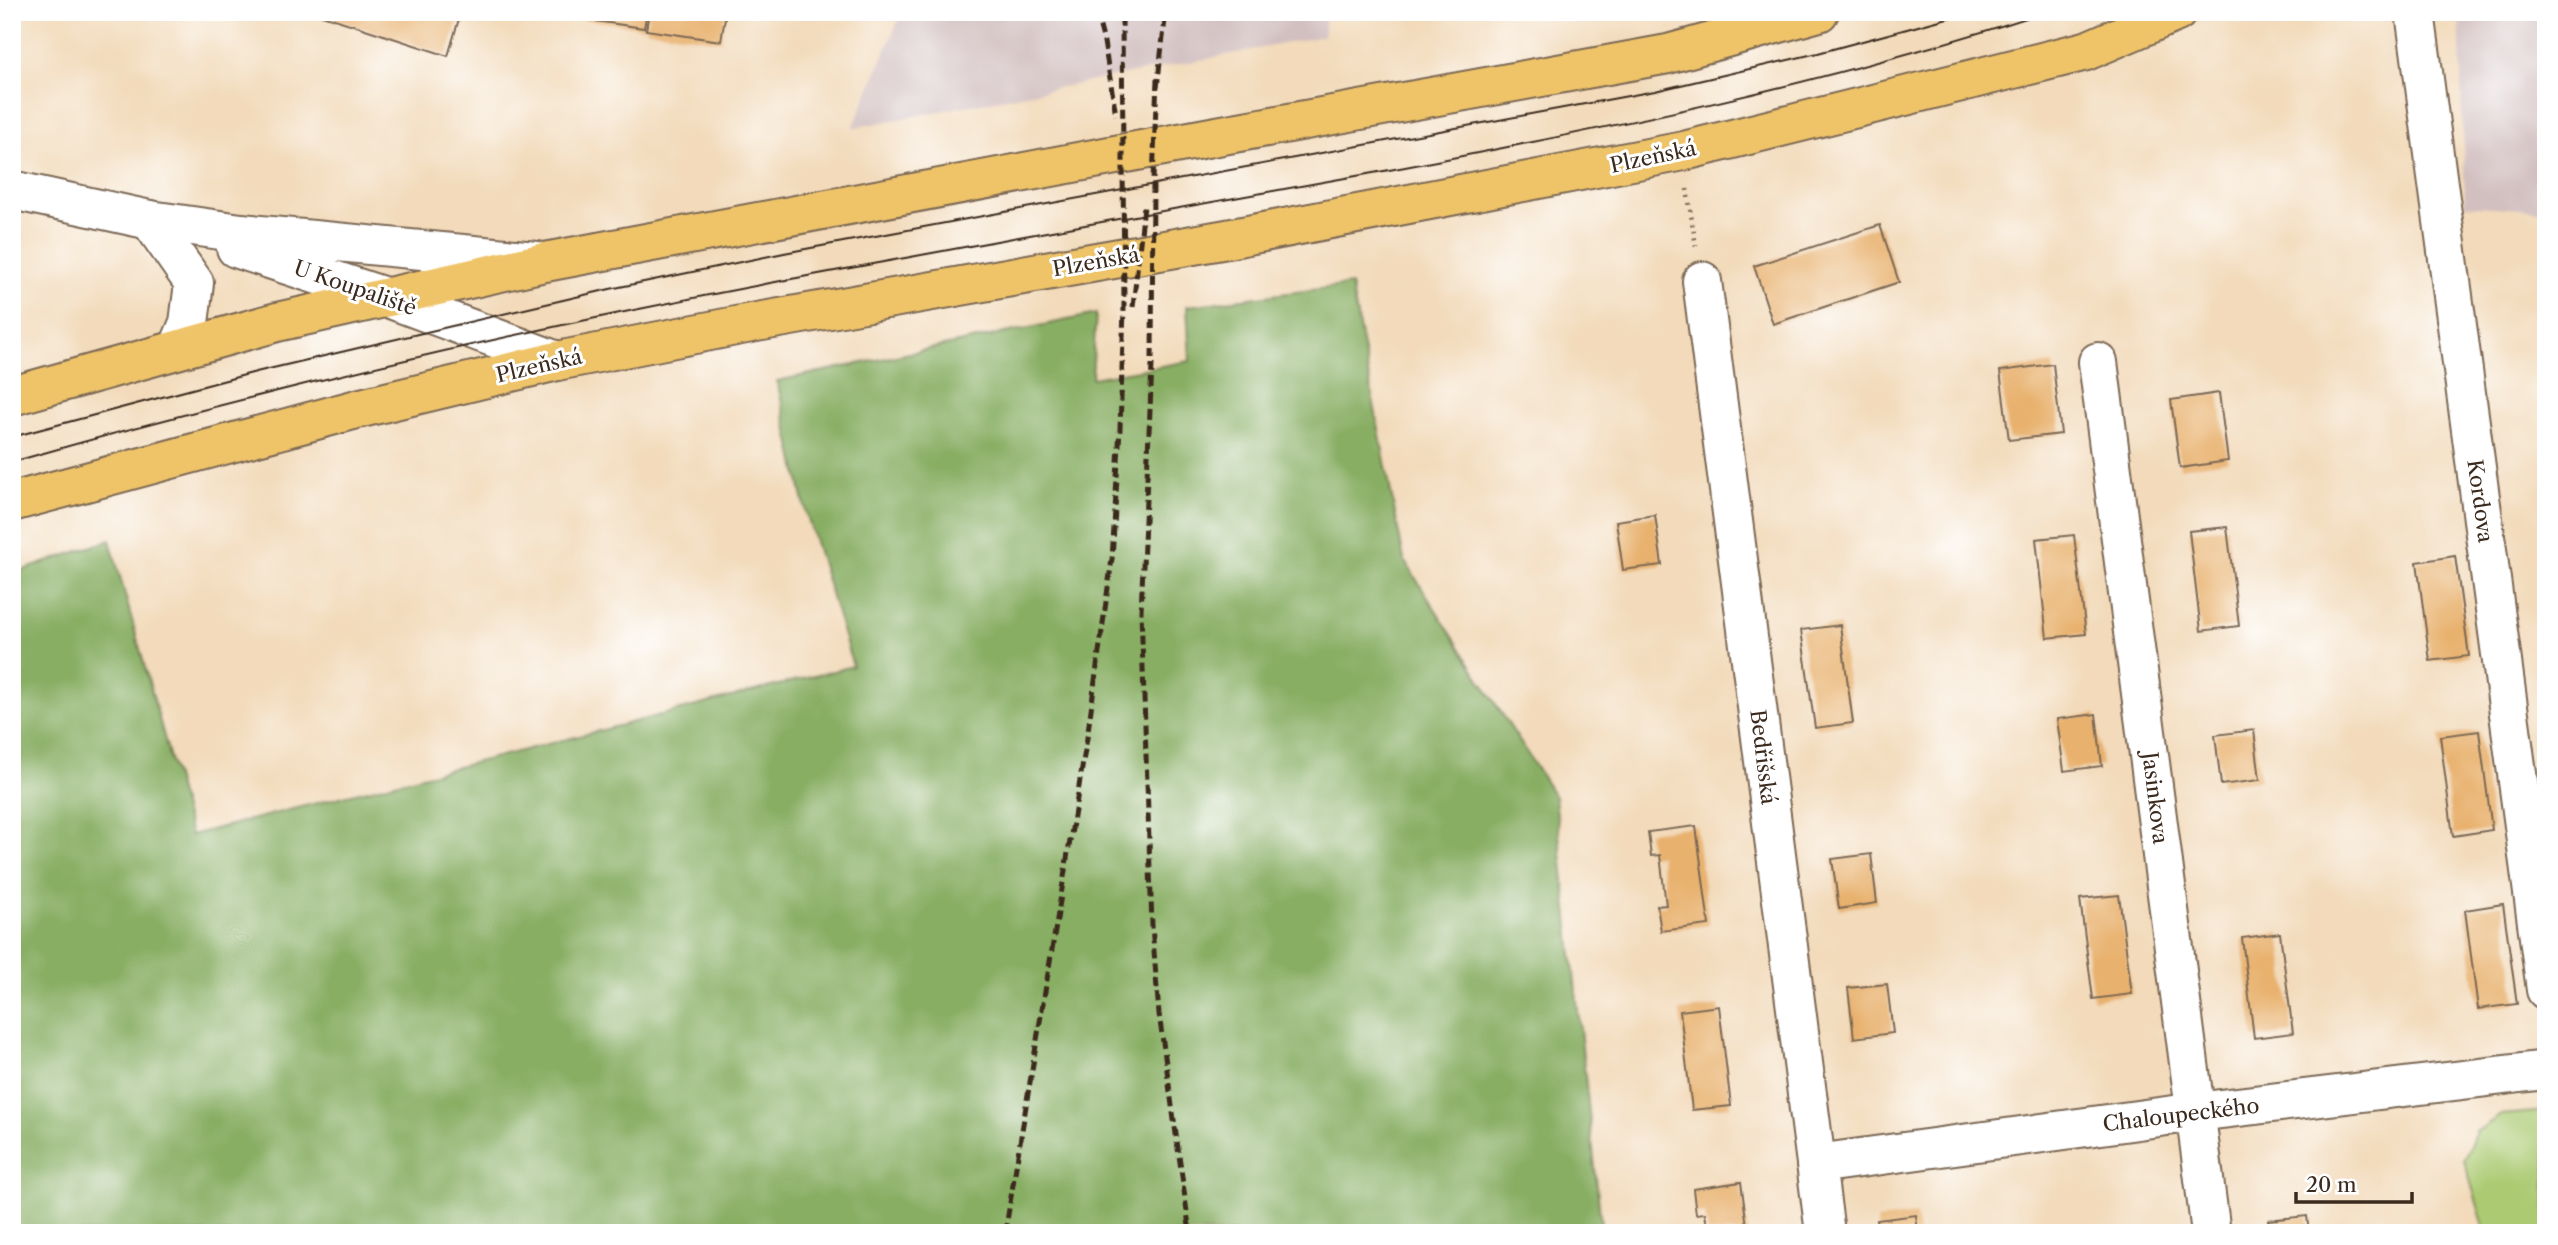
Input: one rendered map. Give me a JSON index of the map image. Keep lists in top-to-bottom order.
{
  "streets": {
    "main road": ["Plzeňská"],
    "street": [
      "U Koupaliště",
      "Kordova",
      "Bedřišská",
      "Jasinkova",
      "Chaloupeckého"
    ]
  },
  "crossings": [
    ["Plzeňská", "U Koupaliště"],
    ["Bedřišská", "Chaloupeckého"],
    ["Jasinkova", "Chaloupeckého"]
  ],
  "scale_bar": "20 m"
}
